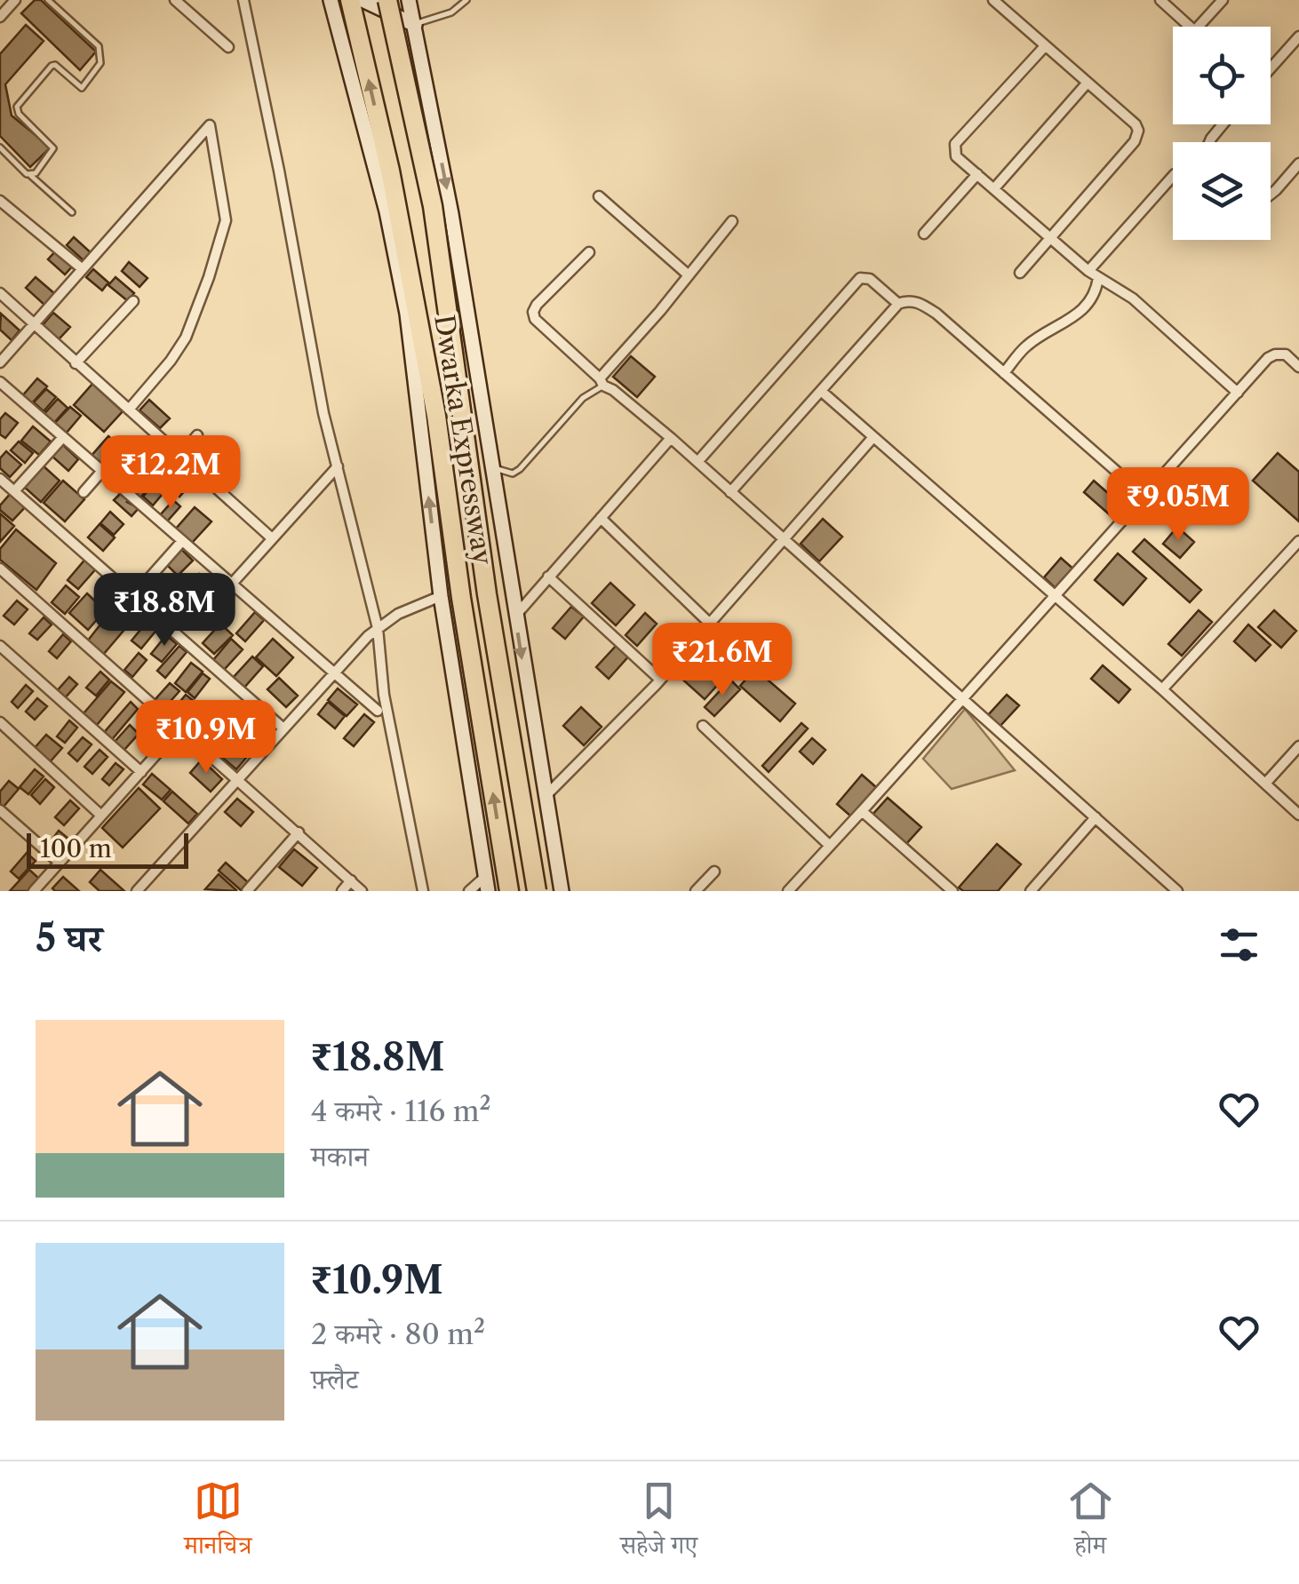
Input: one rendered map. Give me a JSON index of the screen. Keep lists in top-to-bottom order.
{
  "streets": {
    "highway": ["Dwarka Expressway"]
  },
  "scale_bar": "100 m",
  "page": {
    "price": [
      "₹12.2M",
      "₹9.05M",
      "₹18.8M",
      "₹21.6M",
      "₹10.9M"
    ],
    "scale": "100 m",
    "heading": "5 घर",
    "list": [
      {
        "name": "₹18.8M",
        "note": "4 कमरे · 116 m² · मकान"
      },
      {
        "name": "₹10.9M",
        "note": "2 कमरे · 80 m² · फ़्लैट"
      }
    ],
    "tabs": ["मानचित्र", "सहेजे गए", "होम"]
  }
}
